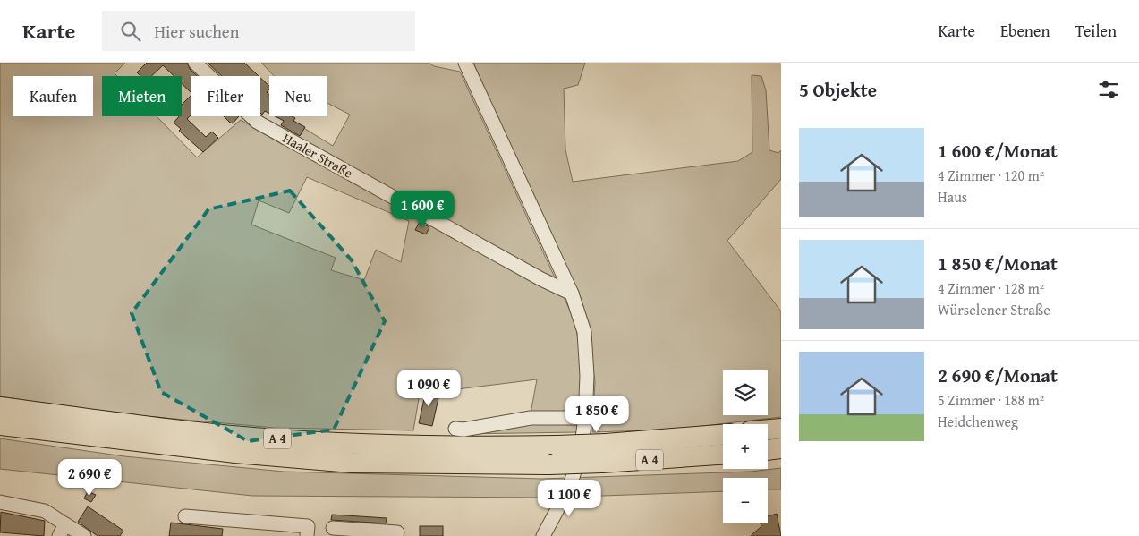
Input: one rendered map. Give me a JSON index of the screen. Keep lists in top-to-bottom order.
{
  "streets": {
    "highway": ["A 4"],
    "street": ["Haaler Straße"]
  },
  "page": {
    "header": "Karte",
    "search": "Hier suchen",
    "nav": ["Karte", "Ebenen", "Teilen"],
    "heading": "5 Objekte",
    "chip": [
      "Kaufen",
      "Mieten",
      "Filter",
      "Neu"
    ],
    "list": [
      {
        "name": "1 600 €/Monat",
        "note": "4 Zimmer · 120 m² · Haus"
      },
      {
        "name": "1 850 €/Monat",
        "note": "4 Zimmer · 128 m² · Würselener Straße"
      },
      {
        "name": "2 690 €/Monat",
        "note": "5 Zimmer · 188 m² · Heidchenweg"
      }
    ],
    "price": [
      "1 600 €",
      "1 090 €",
      "1 850 €",
      "2 690 €",
      "1 100 €"
    ],
    "map_buttons": ["+", "−"]
  }
}
